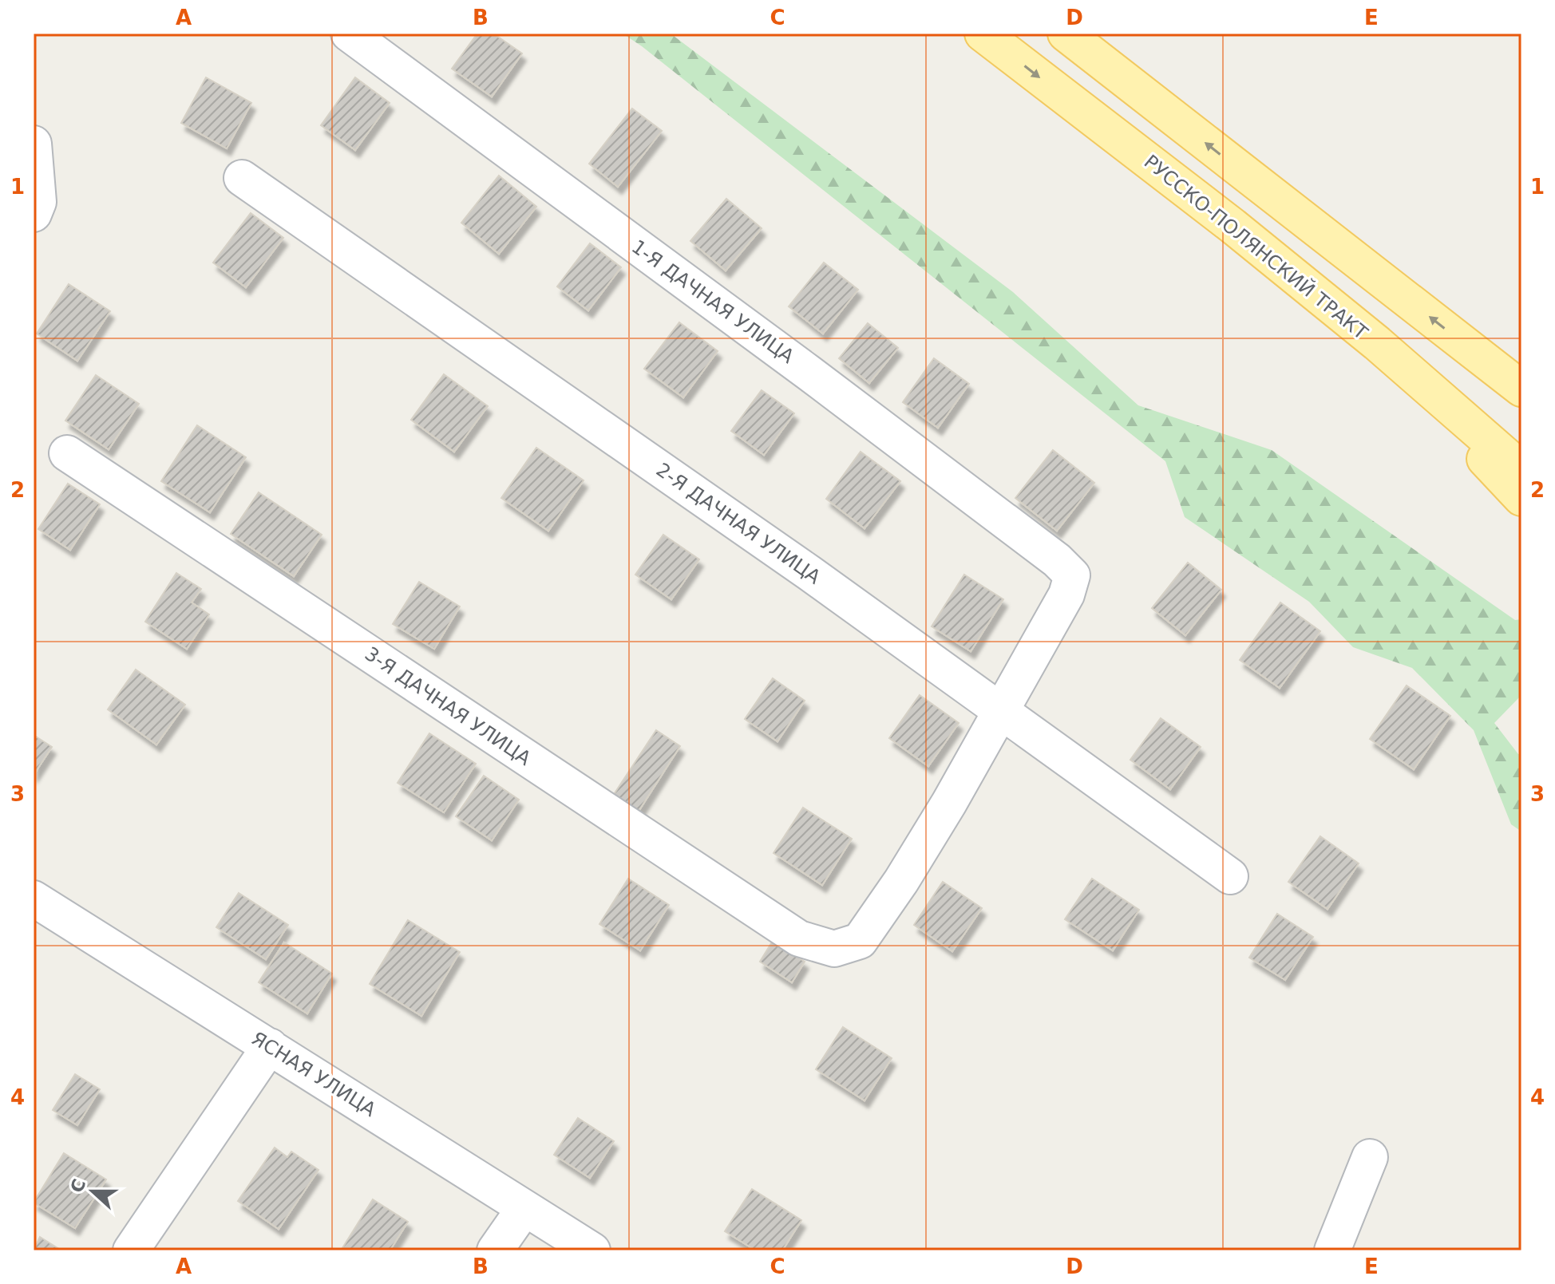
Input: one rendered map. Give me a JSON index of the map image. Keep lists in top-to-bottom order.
{
  "streets": {
    "main road": ["РУССКО-ПОЛЯНСКИЙ ТРАКТ"],
    "street": [
      "1-Я ДАЧНАЯ УЛИЦА",
      "2-Я ДАЧНАЯ УЛИЦА",
      "3-Я ДАЧНАЯ УЛИЦА",
      "ЯСНАЯ УЛИЦА"
    ]
  },
  "crossings": [
    ["1-Я ДАЧНАЯ УЛИЦА", "2-Я ДАЧНАЯ УЛИЦА"],
    ["1-Я ДАЧНАЯ УЛИЦА", "3-Я ДАЧНАЯ УЛИЦА"],
    ["2-Я ДАЧНАЯ УЛИЦА", "3-Я ДАЧНАЯ УЛИЦА"]
  ],
  "north": "left",
  "grid": {
    "columns": [
      "A",
      "B",
      "C",
      "D",
      "E"
    ],
    "rows": [
      "1",
      "2",
      "3",
      "4"
    ]
  }
}
